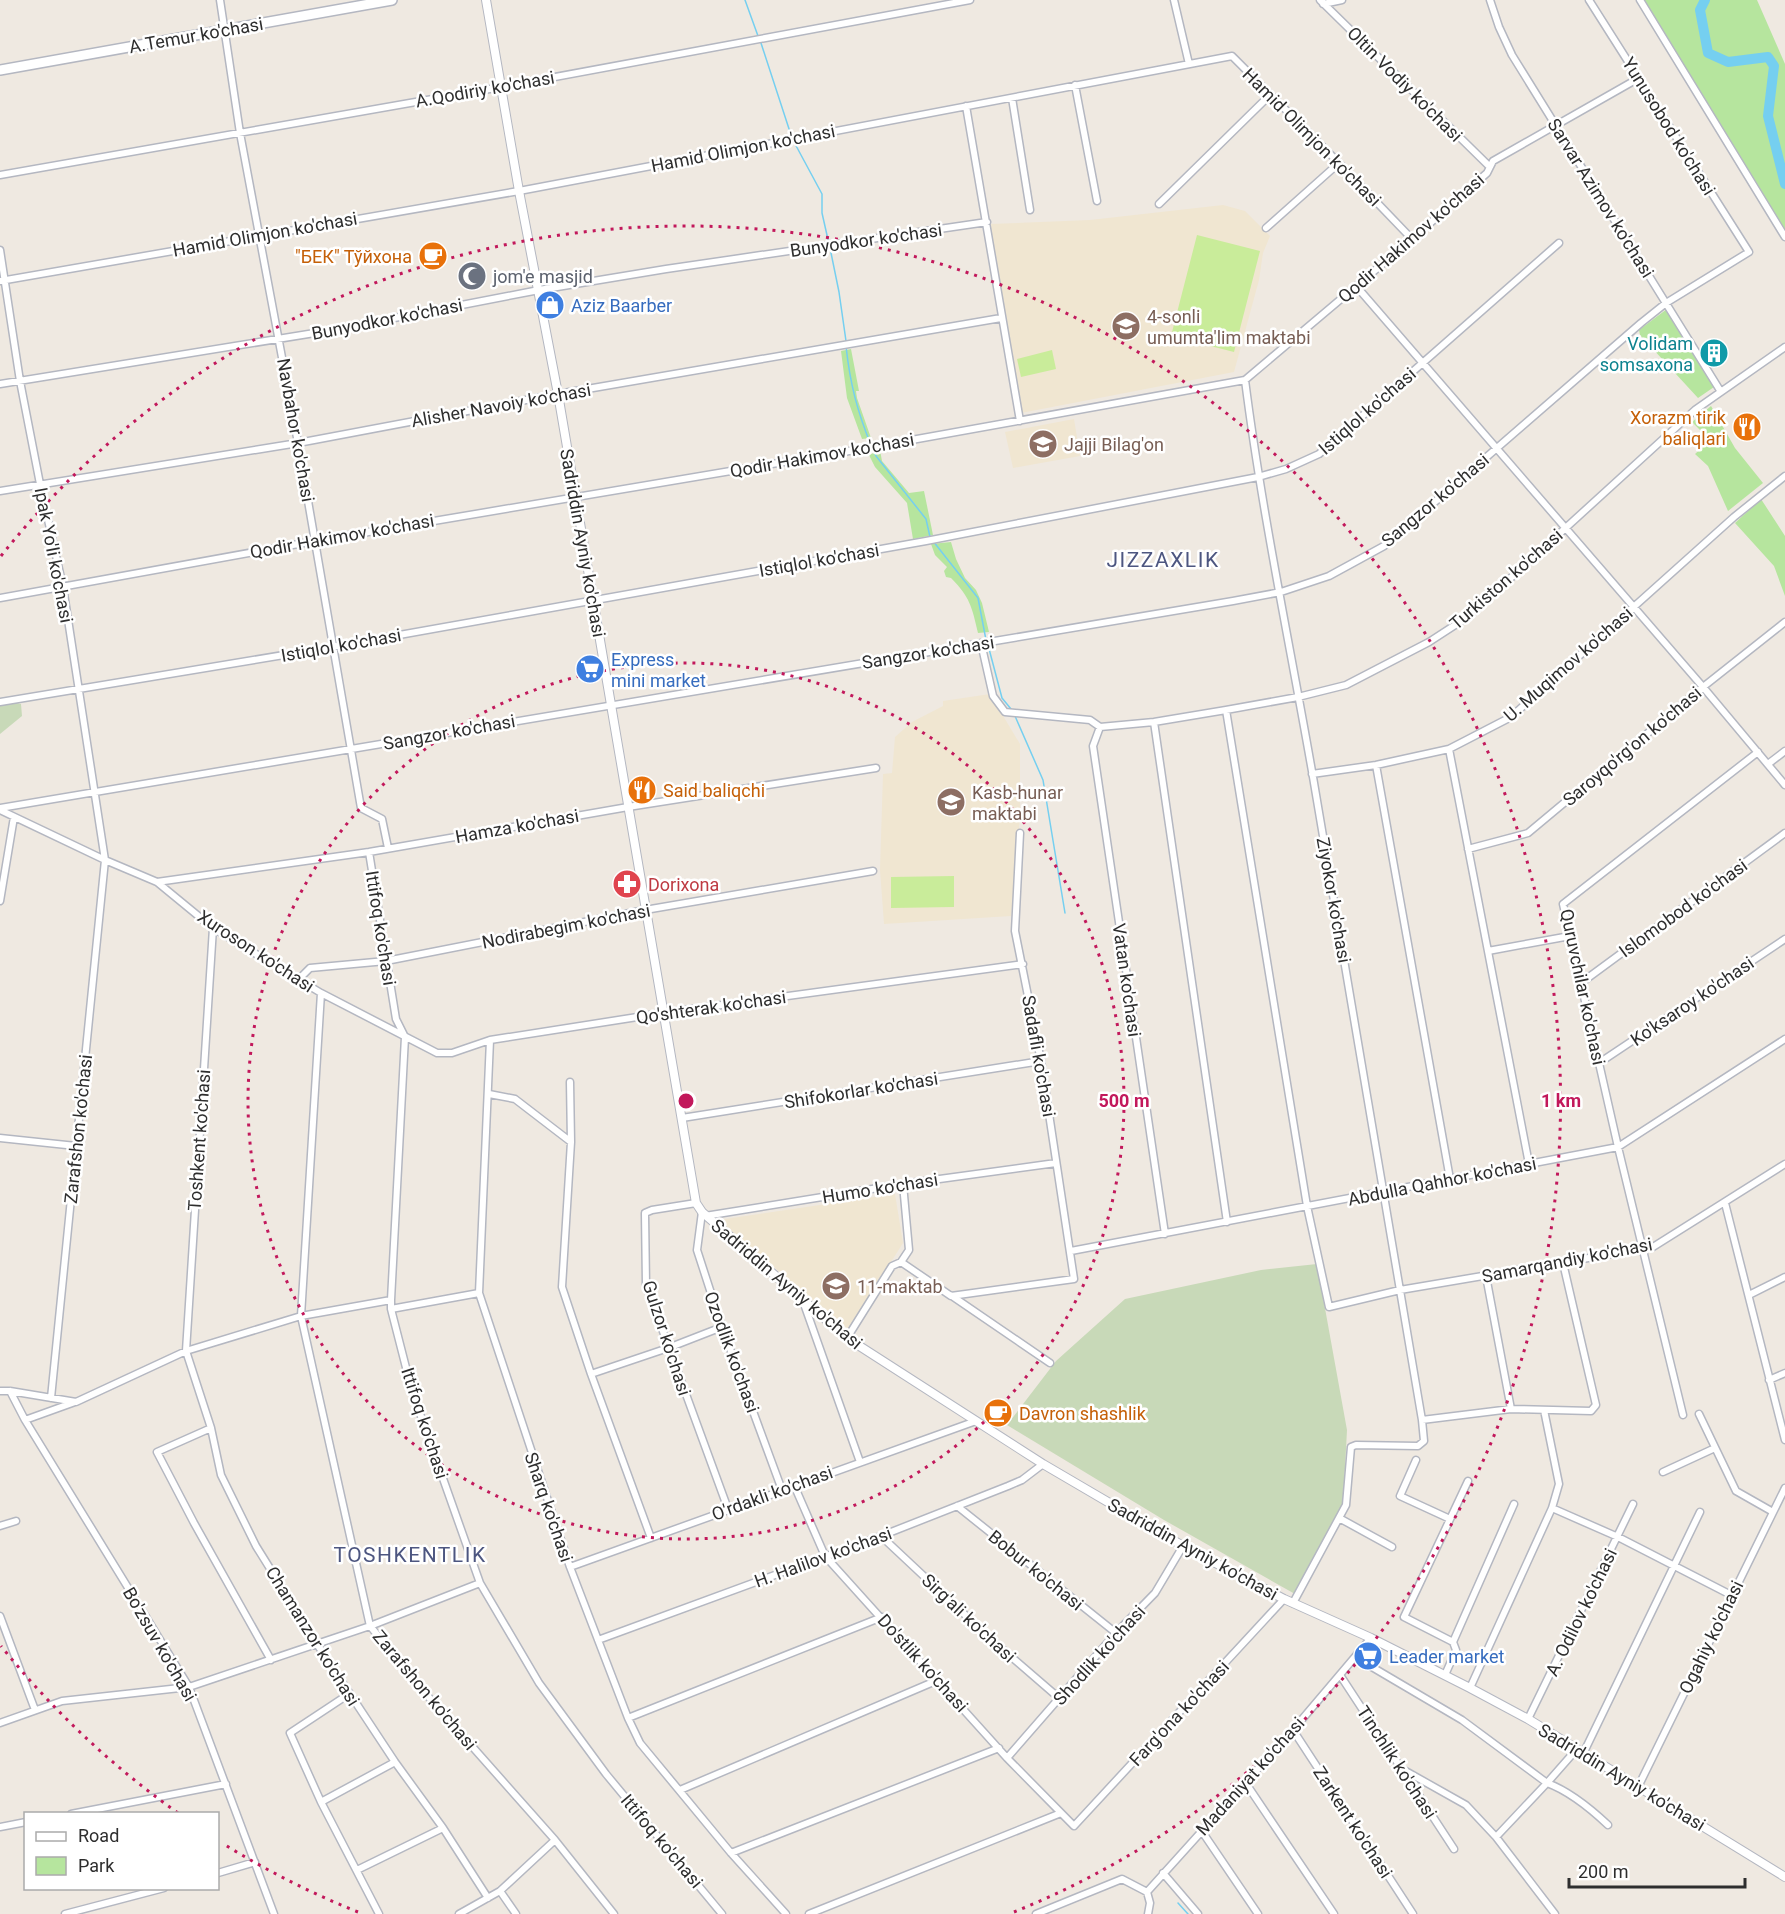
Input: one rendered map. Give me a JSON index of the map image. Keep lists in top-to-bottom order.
{
  "streets": {
    "main road": ["A.Temur ko'chasi"],
    "street": [
      "Oltin Vodiy ko'chasi",
      "A.Qodiriy ko'chasi",
      "Yunusobod ko'chasi",
      "Hamid Olimjon ko'chasi",
      "Sarvar Azimov ko'chasi",
      "Qodir Hakimov ko'chasi",
      "Bunyodkor ko'chasi",
      "Alisher Navoiy ko'chasi",
      "Istiqlol ko'chasi",
      "Navbahor ko'chasi",
      "Sangzor ko'chasi",
      "Sadriddin Ayniy ko'chasi",
      "Ipak Yo'li ko'chasi",
      "Turkiston ko'chasi",
      "U. Muqimov ko'chasi",
      "Saroyqo'rg'on ko'chasi",
      "Hamza ko'chasi",
      "Ziyokor ko'chasi",
      "Islomobod ko'chasi",
      "Nodirabegim ko'chasi",
      "Ittifoq ko'chasi",
      "Xuroson ko'chasi",
      "Vatan ko'chasi",
      "Quruvchilar ko'chasi",
      "Ko'ksaroy ko'chasi",
      "Qo'shterak ko'chasi",
      "Sadafli ko'chasi",
      "Shifokorlar ko'chasi",
      "Zarafshon ko'chasi",
      "Toshkent ko'chasi",
      "Abdulla Qahhor ko'chasi",
      "Humo ko'chasi",
      "Samarqandiy ko'chasi",
      "Gulzor ko'chasi",
      "Ozodlik ko'chasi",
      "O'rdakli ko'chasi",
      "Sharq ko'chasi",
      "H. Halilov ko'chasi",
      "Bobur ko'chasi",
      "A. Odilov ko'chasi",
      "Sirg'ali ko'chasi",
      "Chamanzor ko'chasi",
      "Ogahiy ko'chasi",
      "Bo'zsuv ko'chasi",
      "Shodlik ko'chasi",
      "Do'stlik ko'chasi",
      "Farg'ona ko'chasi",
      "Tinchlik ko'chasi",
      "Madaniyat ko'chasi",
      "Zarkent ko'chasi"
    ]
  },
  "crossings": [
    ["A.Temur ko'chasi", "Navbahor ko'chasi"],
    ["Oltin Vodiy ko'chasi", "Qodir Hakimov ko'chasi"],
    ["A.Qodiriy ko'chasi", "Navbahor ko'chasi"],
    ["A.Qodiriy ko'chasi", "Sadriddin Ayniy ko'chasi"],
    ["Yunusobod ko'chasi", "Qodir Hakimov ko'chasi"],
    ["Yunusobod ko'chasi", "Sangzor ko'chasi"],
    ["Hamid Olimjon ko'chasi", "Qodir Hakimov ko'chasi"],
    ["Hamid Olimjon ko'chasi", "Navbahor ko'chasi"],
    ["Hamid Olimjon ko'chasi", "Sadriddin Ayniy ko'chasi"],
    ["Hamid Olimjon ko'chasi", "Ipak Yo'li ko'chasi"],
    ["Sarvar Azimov ko'chasi", "Qodir Hakimov ko'chasi"],
    ["Sarvar Azimov ko'chasi", "Sangzor ko'chasi"],
    ["Sarvar Azimov ko'chasi", "Turkiston ko'chasi"],
    ["Qodir Hakimov ko'chasi", "Navbahor ko'chasi"],
    ["Qodir Hakimov ko'chasi", "Sadriddin Ayniy ko'chasi"],
    ["Qodir Hakimov ko'chasi", "Ipak Yo'li ko'chasi"],
    ["Qodir Hakimov ko'chasi", "Ziyokor ko'chasi"],
    ["Bunyodkor ko'chasi", "Navbahor ko'chasi"],
    ["Bunyodkor ko'chasi", "Sadriddin Ayniy ko'chasi"],
    ["Bunyodkor ko'chasi", "Ipak Yo'li ko'chasi"],
    ["Alisher Navoiy ko'chasi", "Navbahor ko'chasi"],
    ["Alisher Navoiy ko'chasi", "Sadriddin Ayniy ko'chasi"],
    ["Alisher Navoiy ko'chasi", "Ipak Yo'li ko'chasi"],
    ["Istiqlol ko'chasi", "Navbahor ko'chasi"],
    ["Istiqlol ko'chasi", "Sadriddin Ayniy ko'chasi"],
    ["Istiqlol ko'chasi", "Ipak Yo'li ko'chasi"],
    ["Istiqlol ko'chasi", "Ziyokor ko'chasi"],
    ["Navbahor ko'chasi", "Sangzor ko'chasi"],
    ["Navbahor ko'chasi", "Hamza ko'chasi"],
    ["Sangzor ko'chasi", "Sadriddin Ayniy ko'chasi"],
    ["Sangzor ko'chasi", "Ipak Yo'li ko'chasi"],
    ["Sangzor ko'chasi", "Turkiston ko'chasi"],
    ["Sangzor ko'chasi", "Ziyokor ko'chasi"],
    ["Sangzor ko'chasi", "Xuroson ko'chasi"],
    ["Sadriddin Ayniy ko'chasi", "Hamza ko'chasi"],
    ["Sadriddin Ayniy ko'chasi", "Nodirabegim ko'chasi"],
    ["Sadriddin Ayniy ko'chasi", "Qo'shterak ko'chasi"],
    ["Sadriddin Ayniy ko'chasi", "Shifokorlar ko'chasi"],
    ["Sadriddin Ayniy ko'chasi", "Humo ko'chasi"],
    ["Sadriddin Ayniy ko'chasi", "Gulzor ko'chasi"],
    ["Sadriddin Ayniy ko'chasi", "Ozodlik ko'chasi"],
    ["Sadriddin Ayniy ko'chasi", "O'rdakli ko'chasi"],
    ["Sadriddin Ayniy ko'chasi", "H. Halilov ko'chasi"],
    ["Sadriddin Ayniy ko'chasi", "A. Odilov ko'chasi"],
    ["Sadriddin Ayniy ko'chasi", "Ogahiy ko'chasi"],
    ["Sadriddin Ayniy ko'chasi", "Shodlik ko'chasi"],
    ["Sadriddin Ayniy ko'chasi", "Farg'ona ko'chasi"],
    ["Sadriddin Ayniy ko'chasi", "Madaniyat ko'chasi"],
    ["Ipak Yo'li ko'chasi", "Xuroson ko'chasi"],
    ["Ipak Yo'li ko'chasi", "Zarafshon ko'chasi"],
    ["Turkiston ko'chasi", "Ziyokor ko'chasi"],
    ["Turkiston ko'chasi", "Vatan ko'chasi"],
    ["U. Muqimov ko'chasi", "Ziyokor ko'chasi"],
    ["Hamza ko'chasi", "Ittifoq ko'chasi"],
    ["Hamza ko'chasi", "Xuroson ko'chasi"],
    ["Ziyokor ko'chasi", "Abdulla Qahhor ko'chasi"],
    ["Ziyokor ko'chasi", "Samarqandiy ko'chasi"],
    ["Islomobod ko'chasi", "Quruvchilar ko'chasi"],
    ["Nodirabegim ko'chasi", "Ittifoq ko'chasi"],
    ["Nodirabegim ko'chasi", "Xuroson ko'chasi"],
    ["Ittifoq ko'chasi", "Qo'shterak ko'chasi"],
    ["Xuroson ko'chasi", "Qo'shterak ko'chasi"],
    ["Xuroson ko'chasi", "Zarafshon ko'chasi"],
    ["Xuroson ko'chasi", "Toshkent ko'chasi"],
    ["Vatan ko'chasi", "Abdulla Qahhor ko'chasi"],
    ["Quruvchilar ko'chasi", "Ko'ksaroy ko'chasi"],
    ["Quruvchilar ko'chasi", "Abdulla Qahhor ko'chasi"],
    ["Quruvchilar ko'chasi", "Samarqandiy ko'chasi"],
    ["Qo'shterak ko'chasi", "Sadafli ko'chasi"],
    ["Qo'shterak ko'chasi", "Sharq ko'chasi"],
    ["Sadafli ko'chasi", "Shifokorlar ko'chasi"],
    ["Sadafli ko'chasi", "Abdulla Qahhor ko'chasi"],
    ["Sadafli ko'chasi", "Humo ko'chasi"],
    ["Toshkent ko'chasi", "Chamanzor ko'chasi"],
    ["Abdulla Qahhor ko'chasi", "Samarqandiy ko'chasi"],
    ["Humo ko'chasi", "Ozodlik ko'chasi"],
    ["Gulzor ko'chasi", "O'rdakli ko'chasi"],
    ["Ozodlik ko'chasi", "O'rdakli ko'chasi"],
    ["O'rdakli ko'chasi", "Sharq ko'chasi"],
    ["O'rdakli ko'chasi", "Do'stlik ko'chasi"],
    ["Sharq ko'chasi", "H. Halilov ko'chasi"],
    ["H. Halilov ko'chasi", "Bobur ko'chasi"],
    ["H. Halilov ko'chasi", "Sirg'ali ko'chasi"],
    ["H. Halilov ko'chasi", "Do'stlik ko'chasi"],
    ["Bobur ko'chasi", "Shodlik ko'chasi"],
    ["Sirg'ali ko'chasi", "Shodlik ko'chasi"],
    ["Shodlik ko'chasi", "Do'stlik ko'chasi"],
    ["Do'stlik ko'chasi", "Farg'ona ko'chasi"],
    ["Tinchlik ko'chasi", "Madaniyat ko'chasi"],
    ["Madaniyat ko'chasi", "Zarkent ko'chasi"]
  ],
  "districts": ["JIZZAXLIK", "TOSHKENTLIK"],
  "places": {
    "cafe": ["\"БЕК\" Тўйхона", "Davron shashlik"],
    "mosque": ["jom'e masjid"],
    "shop": ["Aziz Baarber"],
    "school or university": [
      "4-sonli umumta'lim maktabi",
      "Jajji Bilag'on",
      "Kasb-hunar maktabi",
      "11-maktab"
    ],
    "building": ["Volidam somsaxona"],
    "restaurant": ["Xorazm tirik baliqlari", "Said baliqchi"],
    "supermarket": ["Express mini market", "Leader market"],
    "pharmacy": ["Dorixona"]
  },
  "legend": ["Road", "Park"],
  "scale_bar": "200 m",
  "rings": ["500 m", "1 km"]
}
